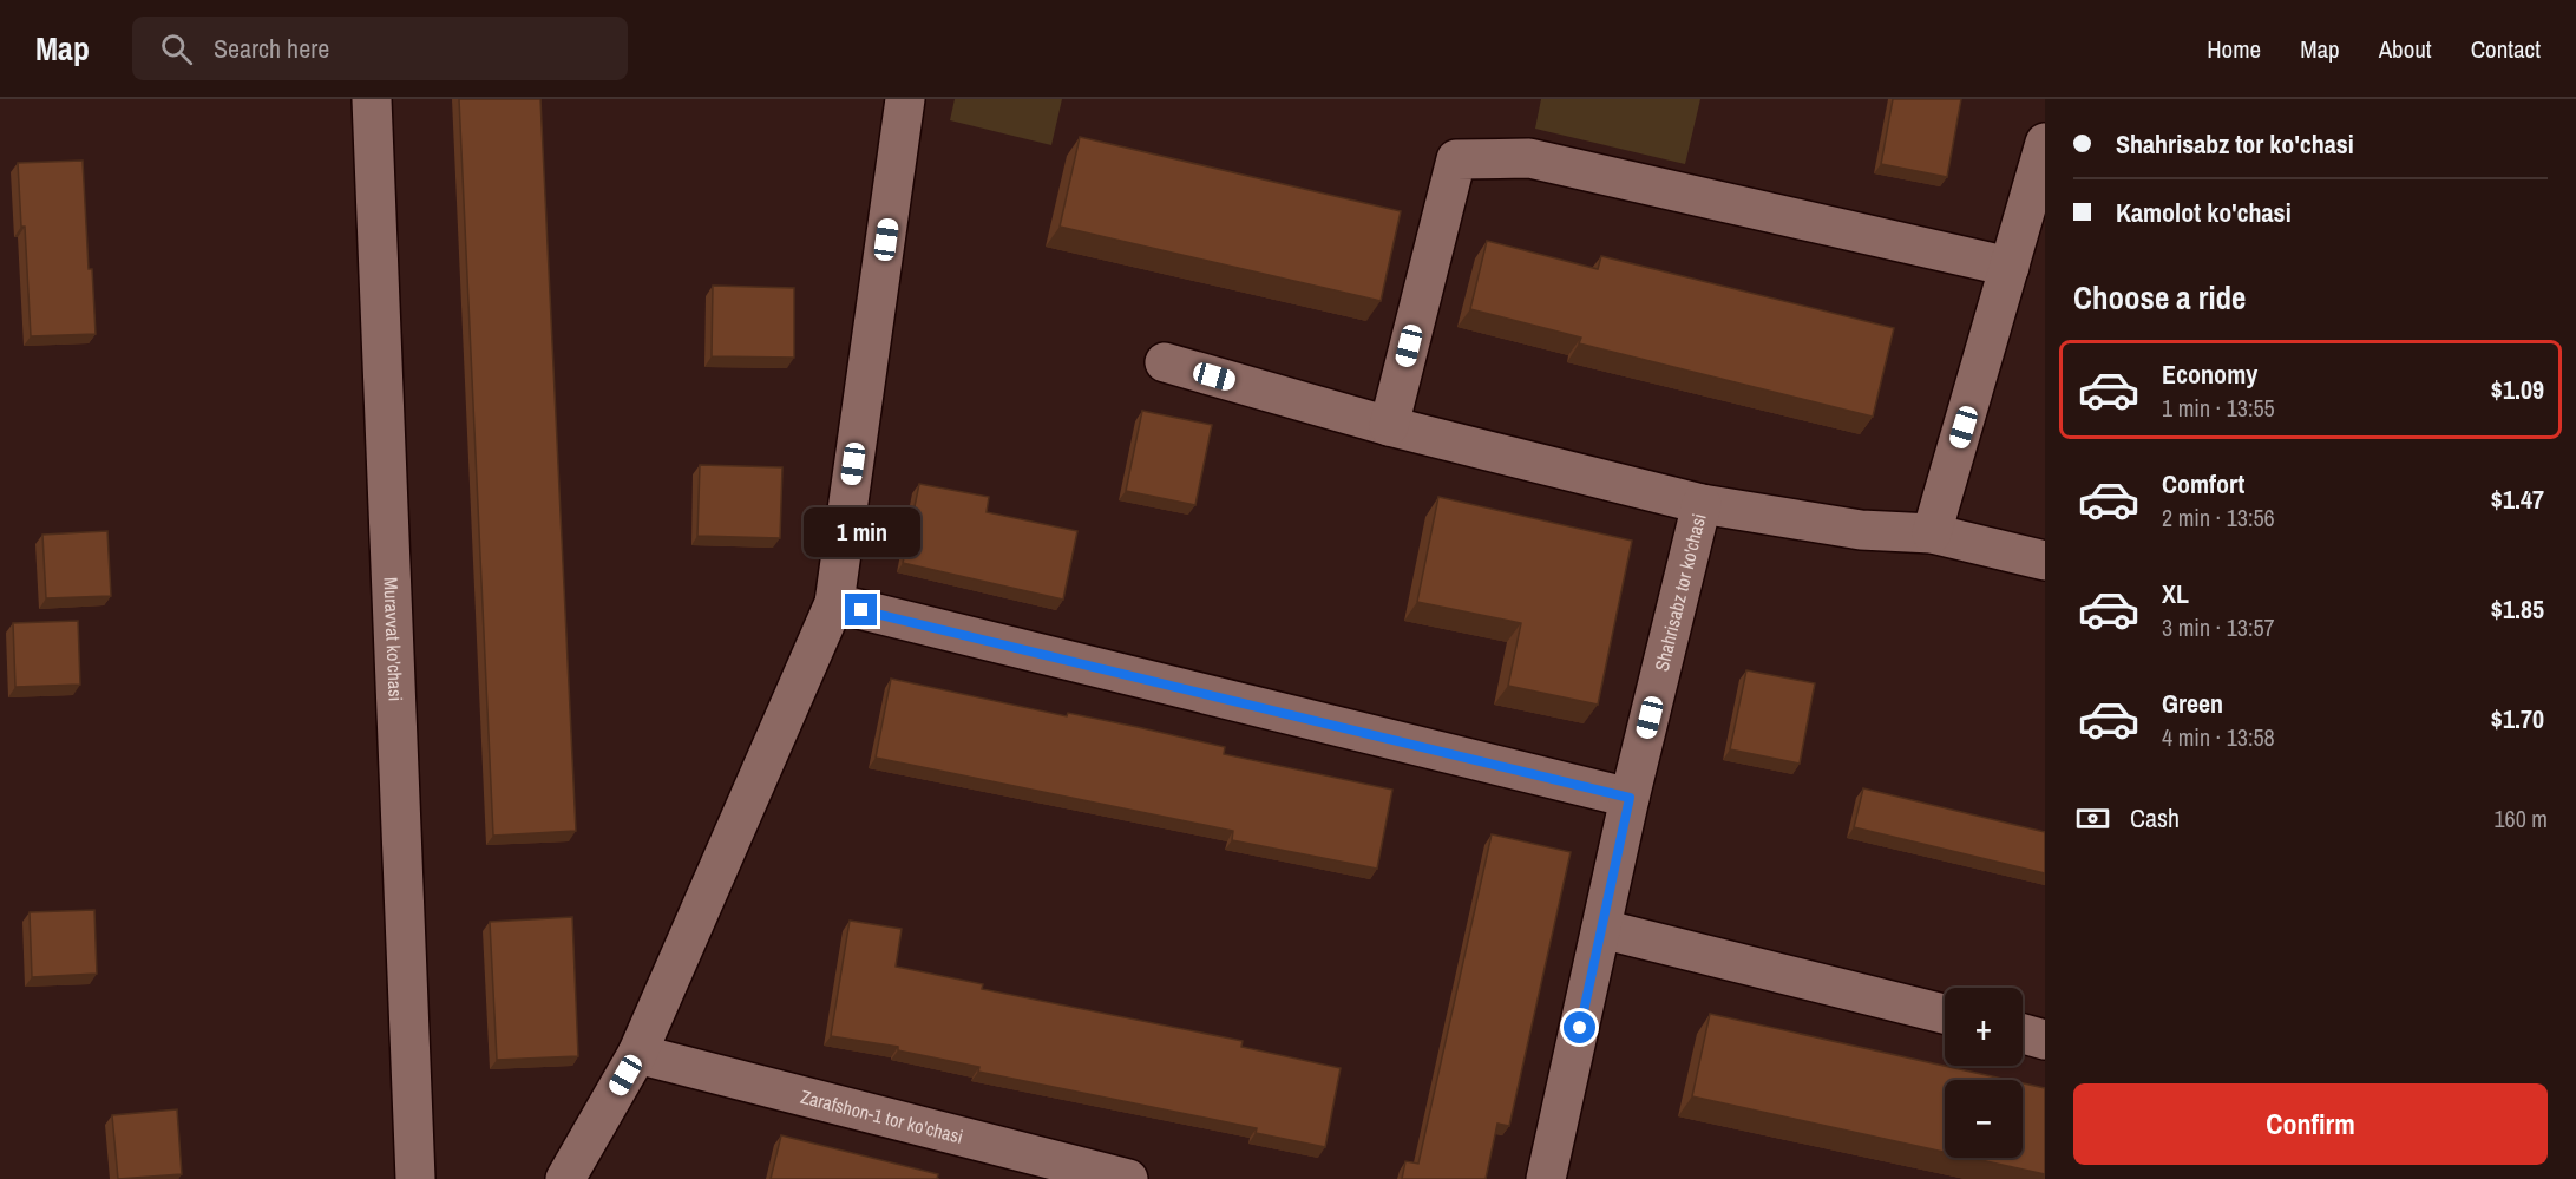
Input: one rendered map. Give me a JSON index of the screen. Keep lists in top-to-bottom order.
{
  "streets": {
    "street": ["Shahrisabz tor ko'chasi", "Muravvat ko'chasi", "Zarafshon-1 tor ko'chasi"]
  },
  "page": {
    "header": "Map",
    "search": "Search here",
    "nav": [
      "Home",
      "Map",
      "About",
      "Contact"
    ],
    "banner": ["Shahrisabz tor ko'chasi", "Kamolot ko'chasi"],
    "heading": "Choose a ride",
    "list": [
      {
        "name": "Economy",
        "note": "1 min · 13:55",
        "value": "$1.09"
      },
      {
        "name": "Comfort",
        "note": "2 min · 13:56",
        "value": "$1.47"
      },
      {
        "name": "XL",
        "note": "3 min · 13:57",
        "value": "$1.85"
      },
      {
        "name": "Green",
        "note": "4 min · 13:58",
        "value": "$1.70"
      }
    ],
    "bubble": "1 min",
    "pay": ["Cash", "160 m"],
    "map_buttons": ["+", "−"],
    "buttons": "Confirm"
  }
}
